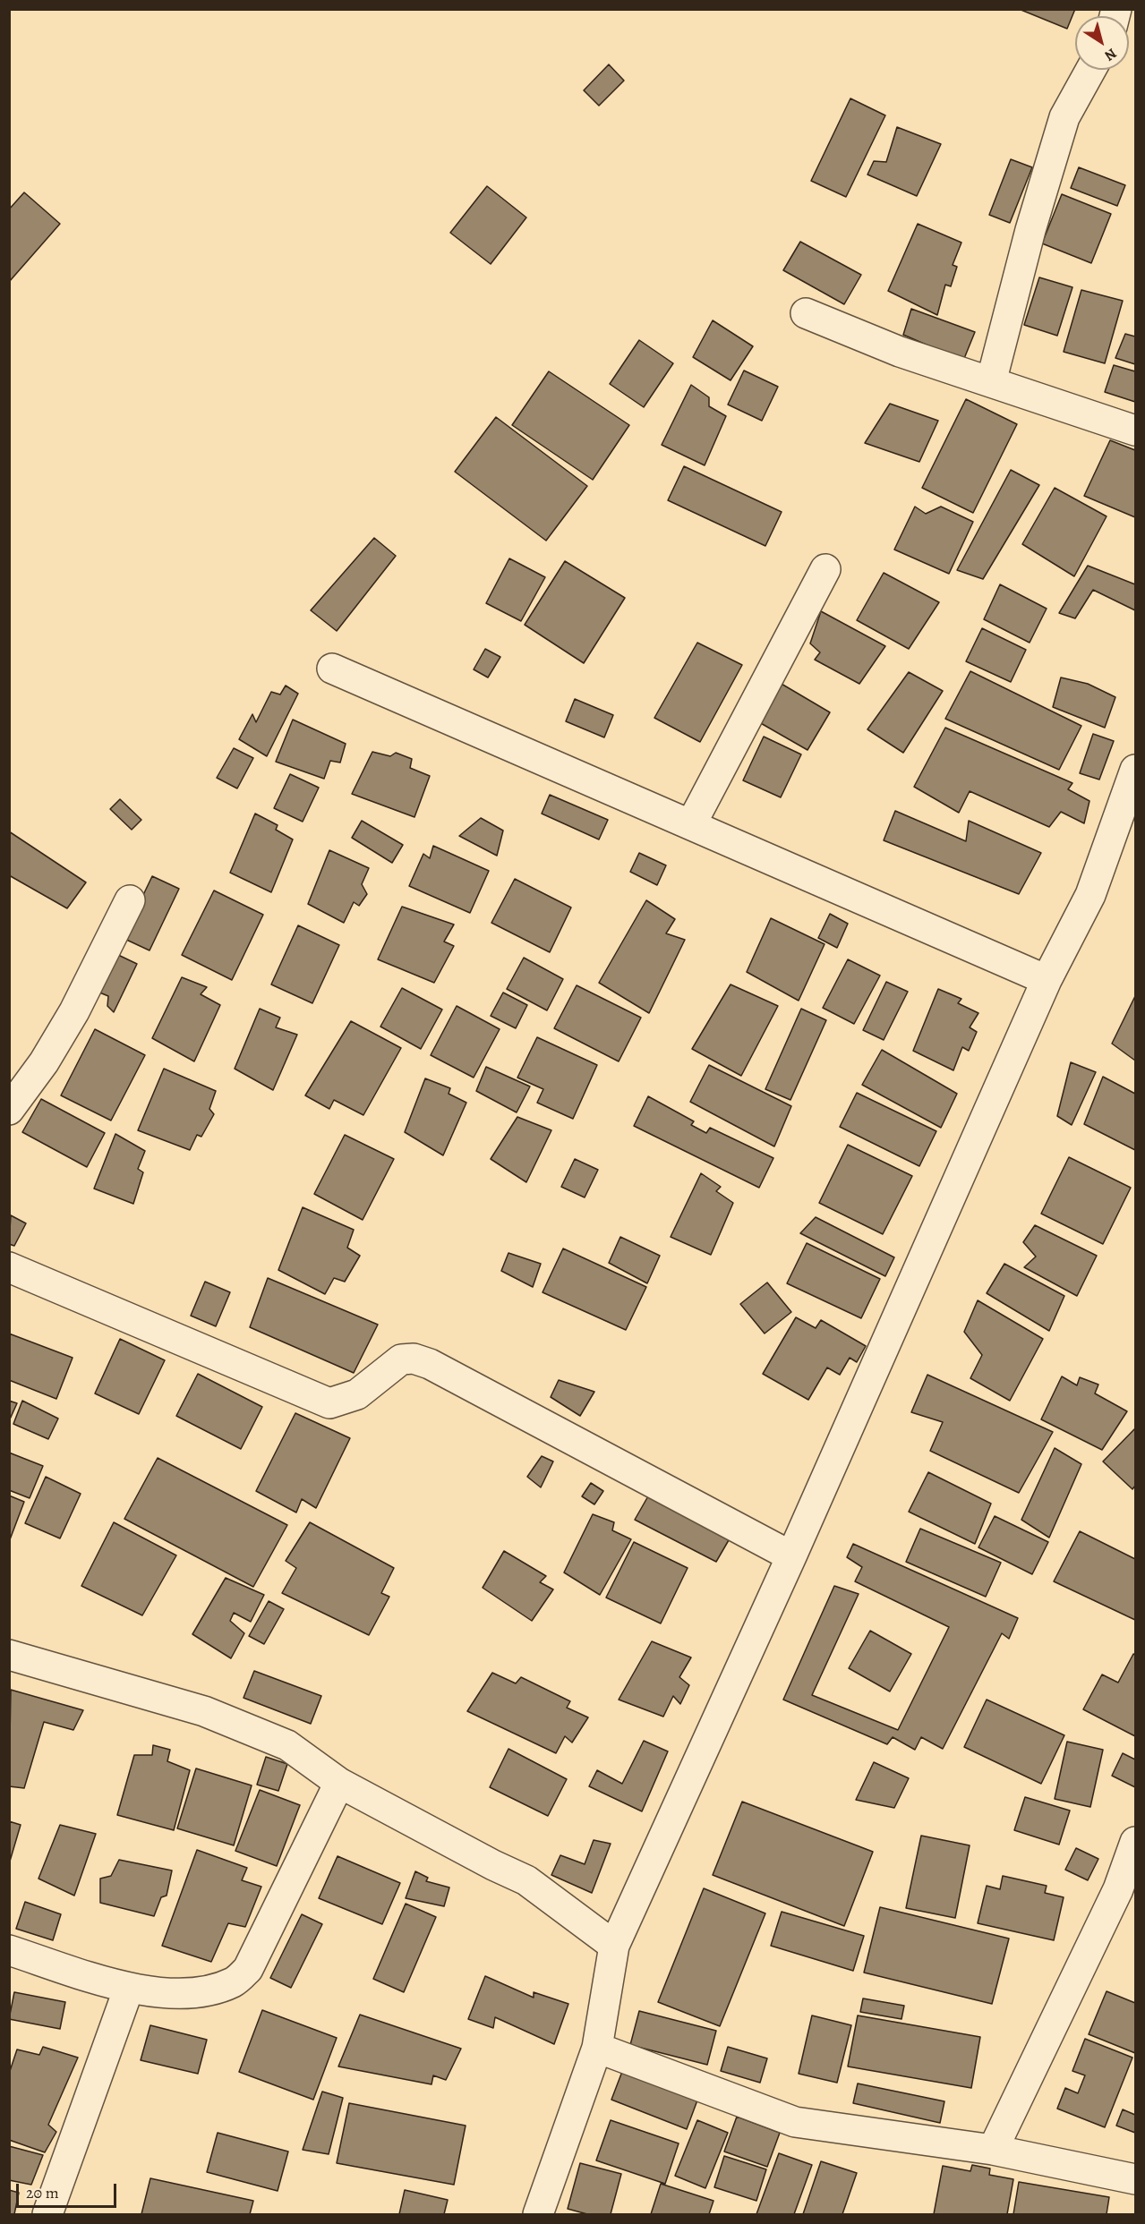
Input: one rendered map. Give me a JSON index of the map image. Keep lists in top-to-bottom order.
{
  "scale_bar": "20 m",
  "north": "bottom right"
}
